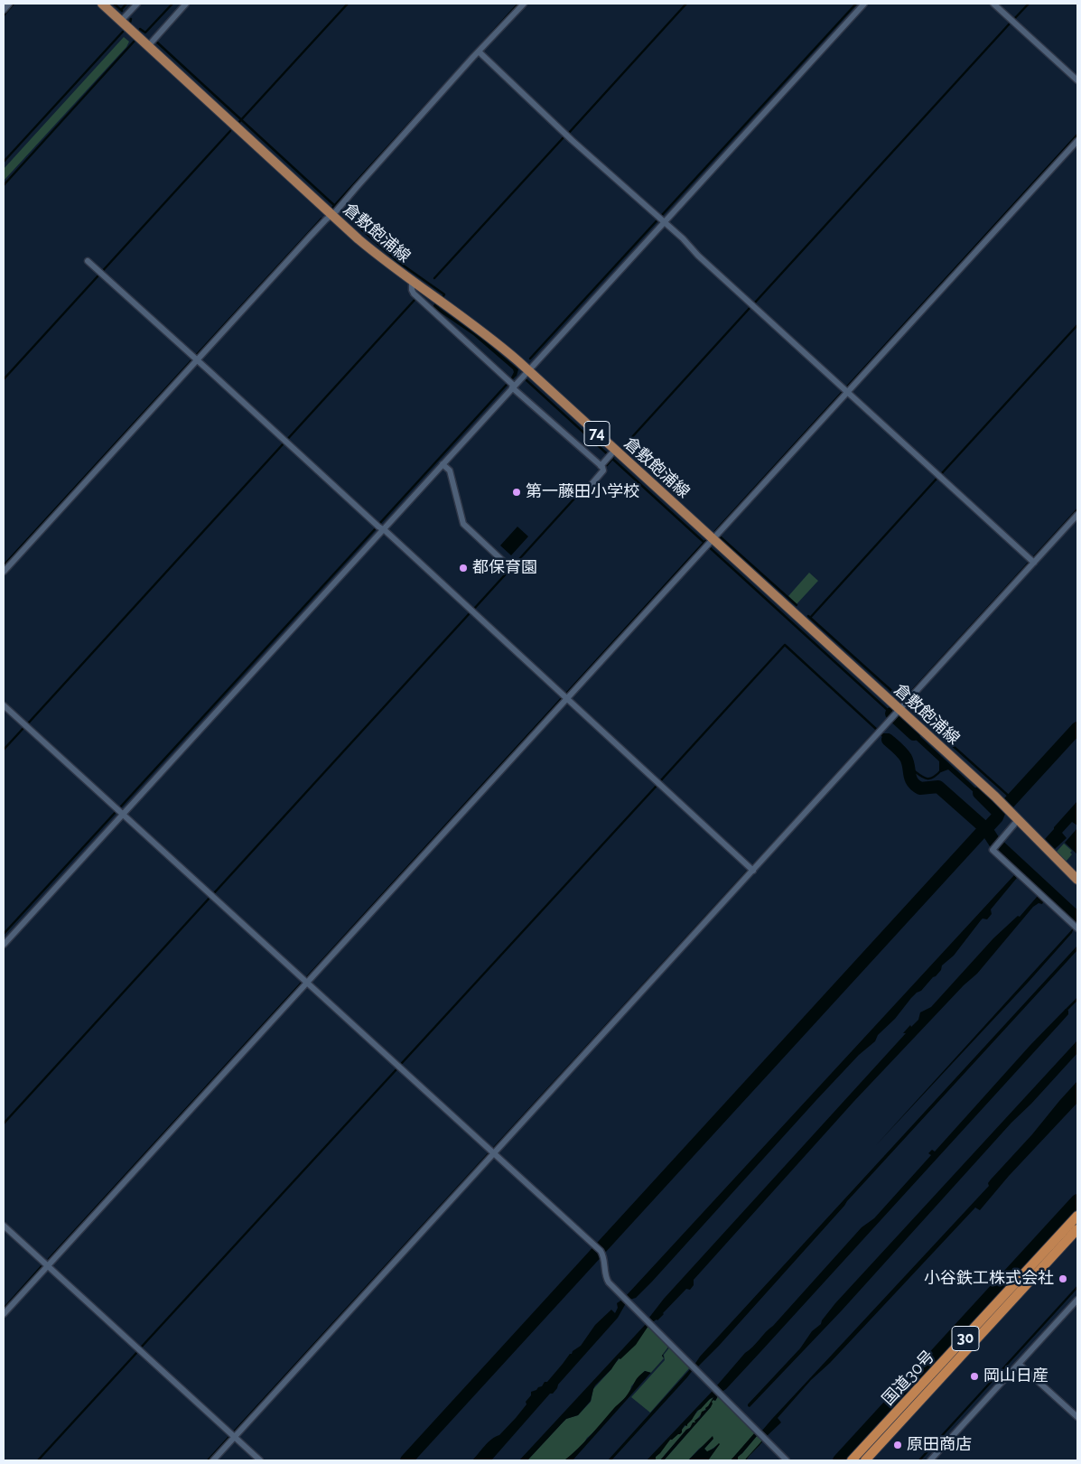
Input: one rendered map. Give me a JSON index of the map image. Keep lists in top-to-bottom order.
{
  "streets": {
    "highway": ["30", "国道30号"],
    "main road": ["倉敷飽浦線", "74"]
  },
  "places": [
    "第一藤田小学校",
    "都保育園",
    "小谷鉄工株式会社",
    "岡山日産",
    "原田商店"
  ]
}
